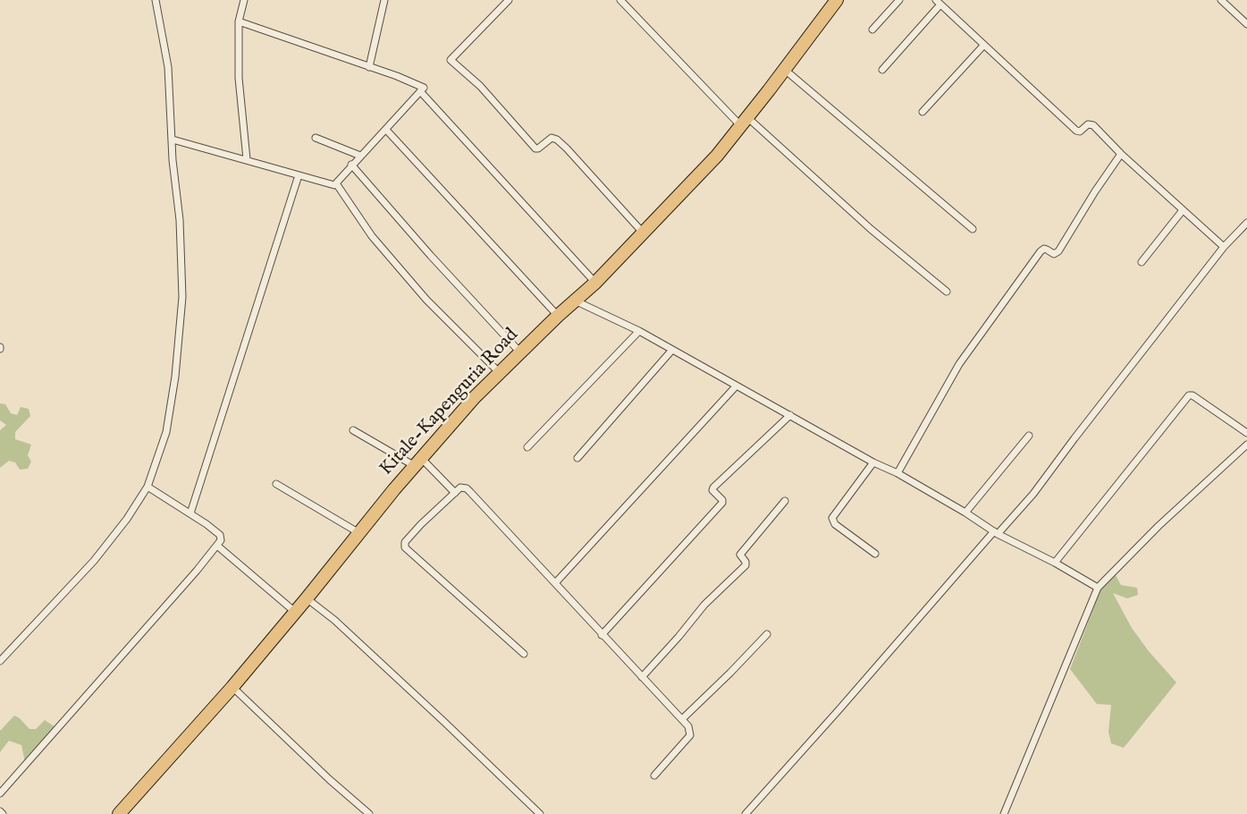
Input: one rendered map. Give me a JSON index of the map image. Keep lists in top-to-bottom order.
{
  "streets": {
    "highway": ["Kitale-Kapenguria Road"]
  }
}
